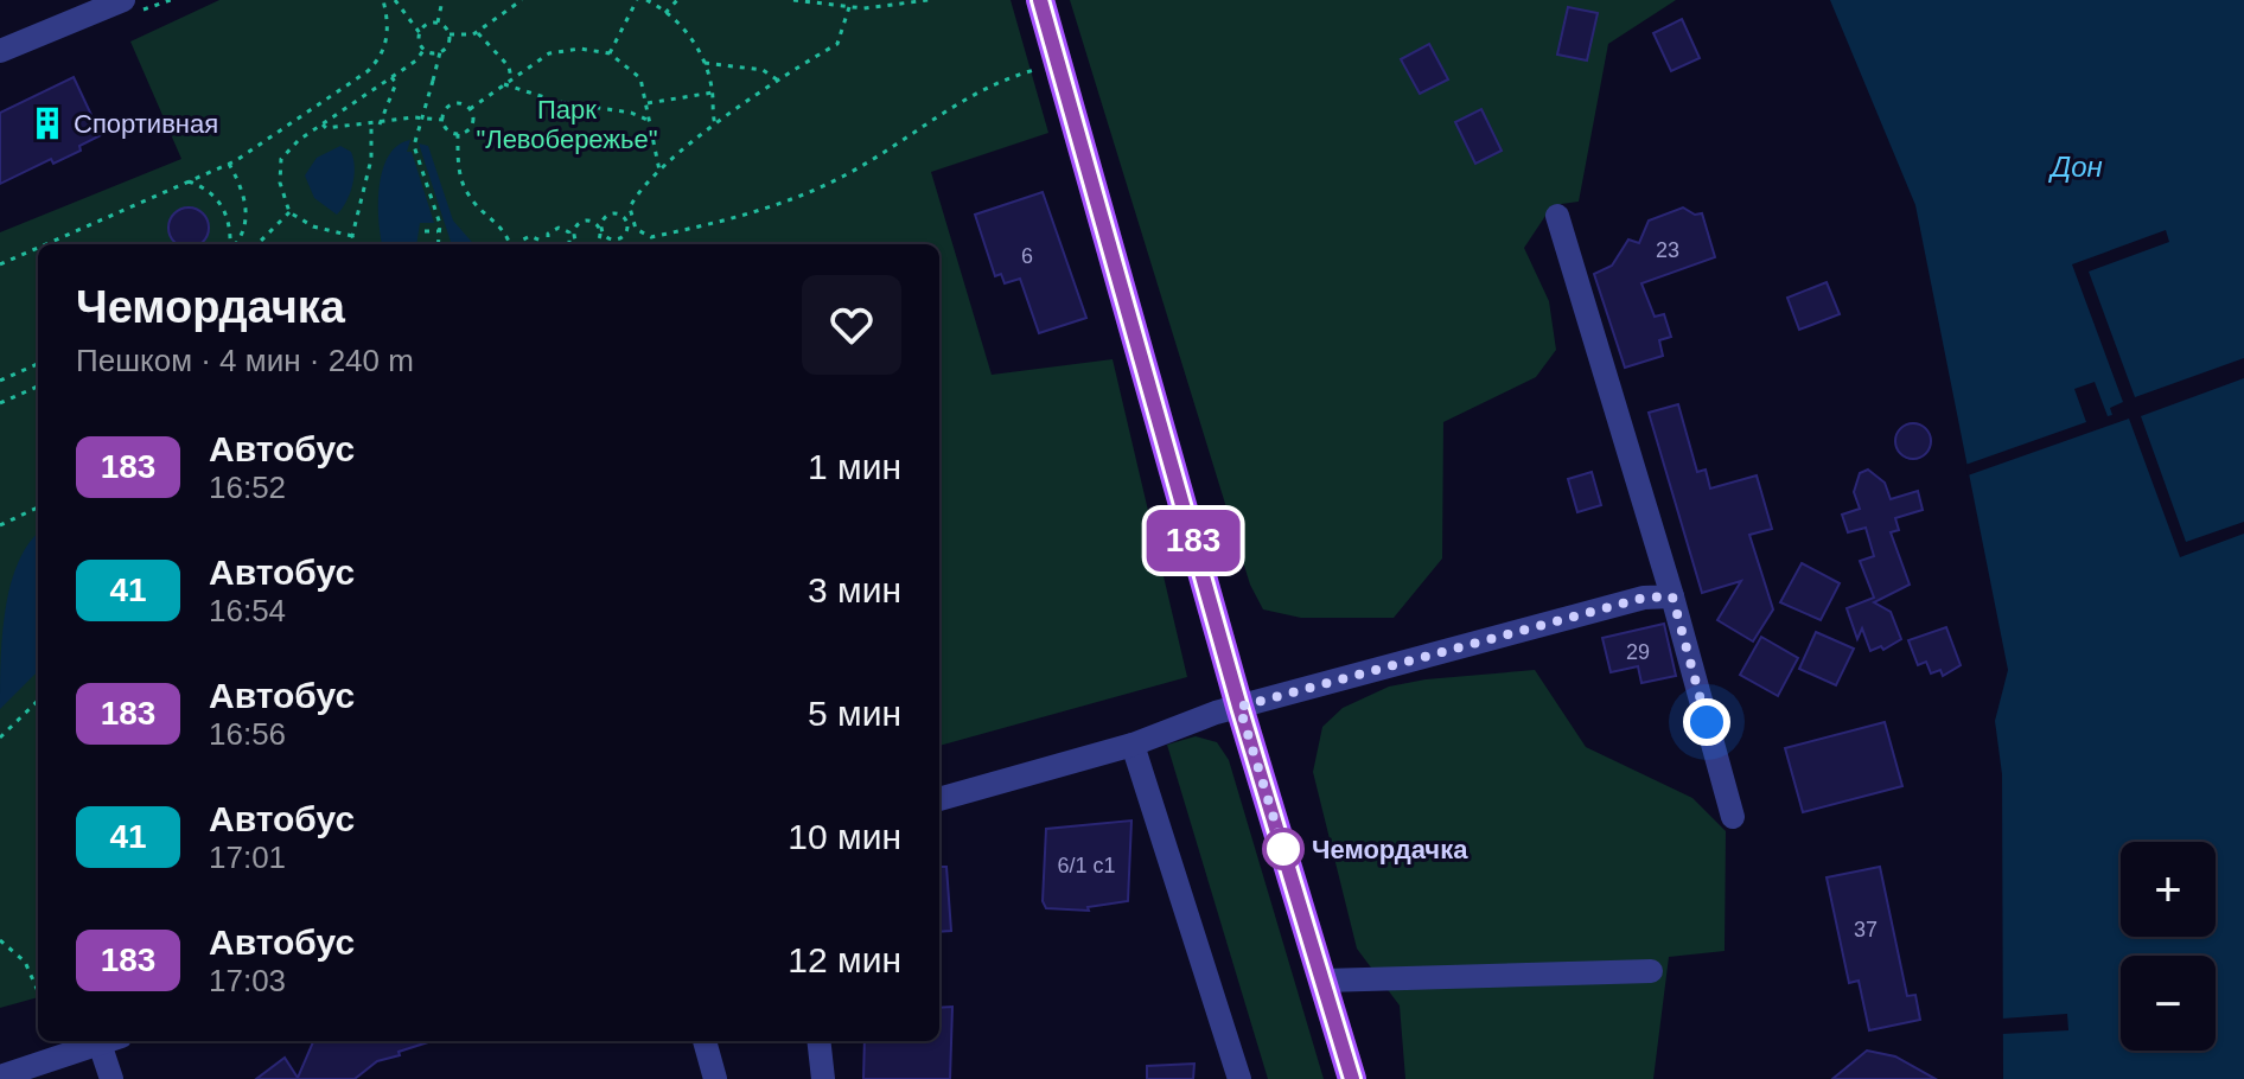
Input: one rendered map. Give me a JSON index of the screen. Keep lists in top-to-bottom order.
{
  "water": ["Дон"],
  "parks": ["Парк \"Левобережье\""],
  "places": {
    "building": ["Спортивная"],
    "other": ["Чемордачка"]
  },
  "lines": ["bus line 183"],
  "house_numbers": [
    "23",
    "6",
    "29",
    "6/1 с1",
    "37"
  ],
  "page": {
    "on_map": "183",
    "heading": ["Чемордачка", "Пешком · 4 мин · 240 m"],
    "list": [
      {
        "mark": "183",
        "name": "Автобус",
        "note": "16:52",
        "value": "1 мин"
      },
      {
        "mark": "41",
        "name": "Автобус",
        "note": "16:54",
        "value": "3 мин"
      },
      {
        "mark": "183",
        "name": "Автобус",
        "note": "16:56",
        "value": "5 мин"
      },
      {
        "mark": "41",
        "name": "Автобус",
        "note": "17:01",
        "value": "10 мин"
      },
      {
        "mark": "183",
        "name": "Автобус",
        "note": "17:03",
        "value": "12 мин"
      }
    ],
    "map_buttons": ["+", "−"]
  }
}
